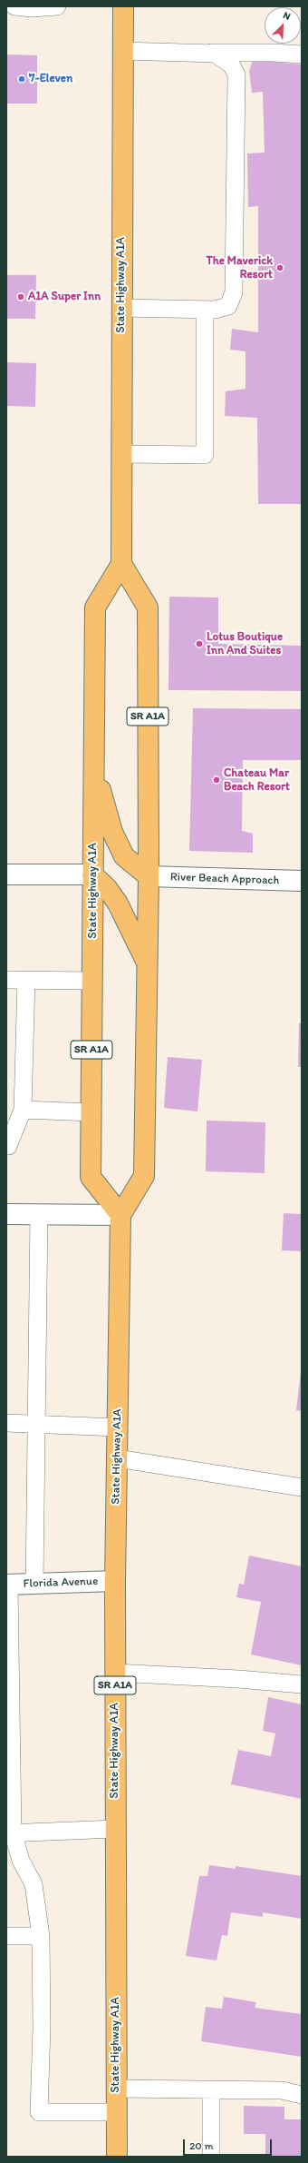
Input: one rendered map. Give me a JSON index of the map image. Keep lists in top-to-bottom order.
{
  "streets": {
    "main road": ["State Highway A1A", "SR A1A"],
    "street": ["River Beach Approach", "Florida Avenue"]
  },
  "crossings": [
    ["State Highway A1A", "SR A1A"],
    ["State Highway A1A", "Florida Avenue"],
    ["SR A1A", "River Beach Approach"]
  ],
  "places": [
    "7-Eleven",
    "The Maverick Resort",
    "A1A Super Inn",
    "Lotus Boutique Inn And Suites",
    "Chateau Mar Beach Resort"
  ],
  "scale_bar": "20 m",
  "north": "top right"
}
